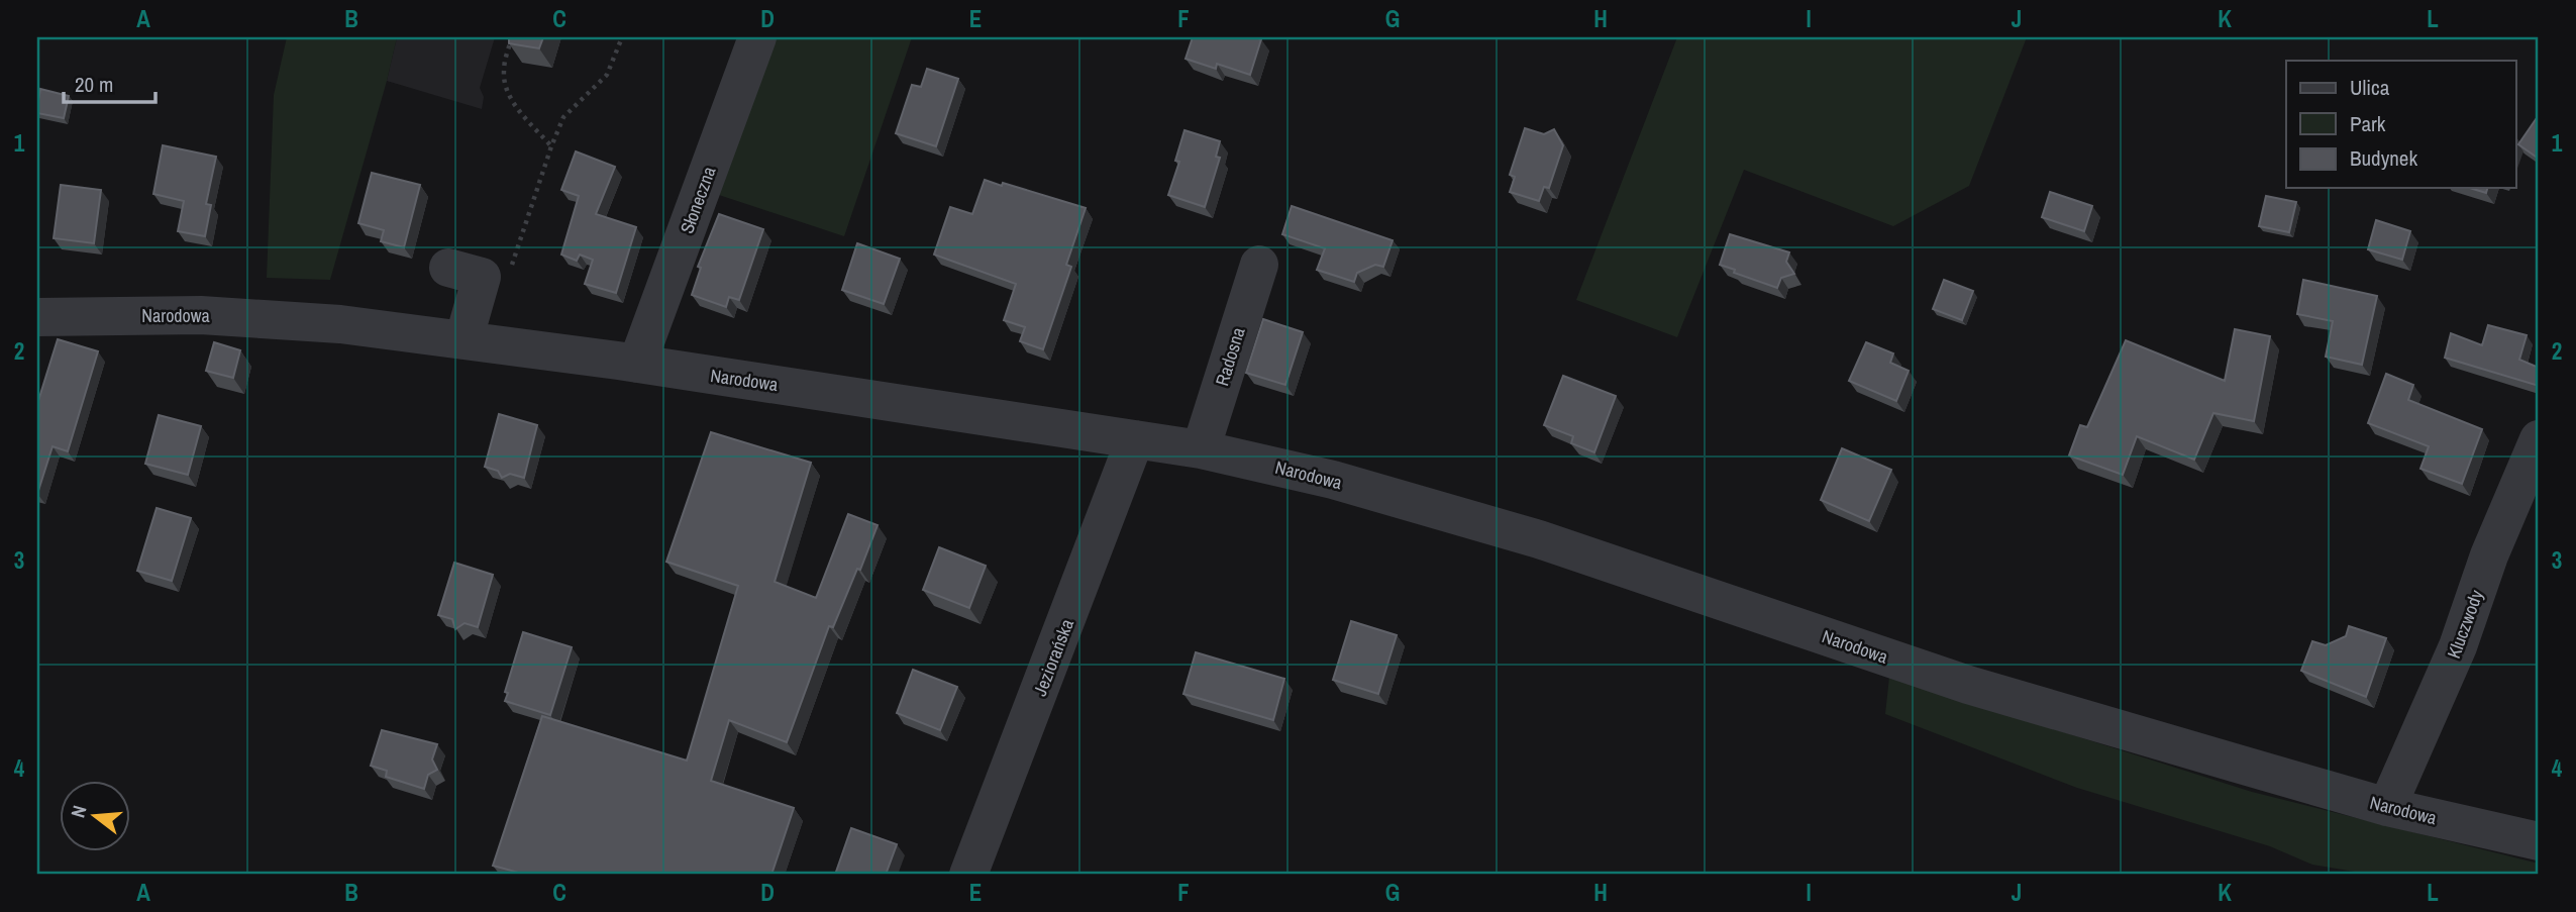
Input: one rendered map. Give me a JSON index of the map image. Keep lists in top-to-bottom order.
{
  "streets": {
    "street": [
      "Słoneczna",
      "Narodowa",
      "Radosna",
      "Kluczwody",
      "Jeziorańska"
    ]
  },
  "crossings": [
    ["Słoneczna", "Narodowa"],
    ["Narodowa", "Radosna"],
    ["Narodowa", "Kluczwody"],
    ["Narodowa", "Jeziorańska"]
  ],
  "legend": ["Ulica", "Park", "Budynek"],
  "scale_bar": "20 m",
  "north": "left",
  "grid": {
    "columns": [
      "A",
      "B",
      "C",
      "D",
      "E",
      "F",
      "G",
      "H",
      "I",
      "J",
      "K",
      "L"
    ],
    "rows": [
      "1",
      "2",
      "3",
      "4"
    ]
  }
}
